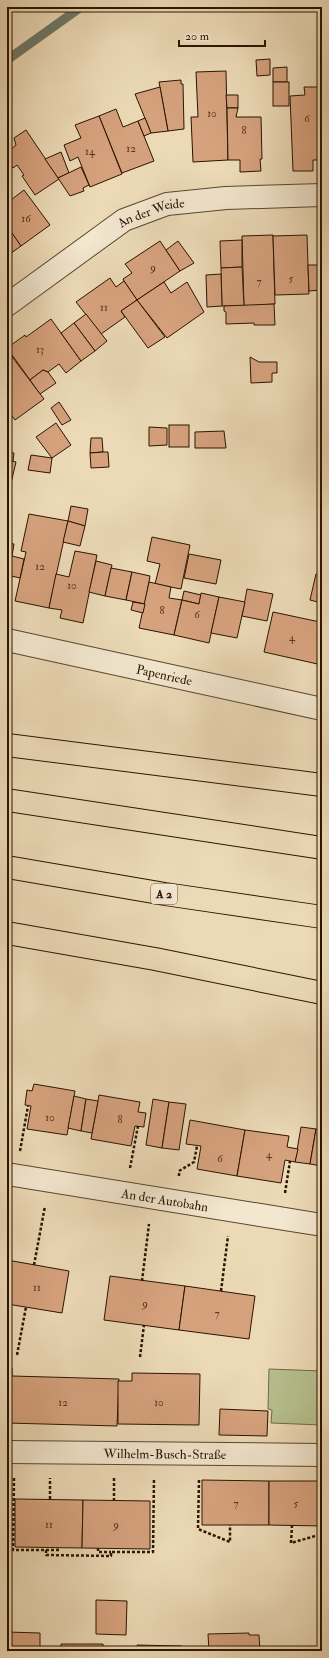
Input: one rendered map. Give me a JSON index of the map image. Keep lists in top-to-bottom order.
{
  "streets": {
    "highway": ["A 2"],
    "street": [
      "An der Weide",
      "Papenriede",
      "An der Autobahn",
      "Wilhelm-Busch-Straße"
    ]
  },
  "house_numbers": [
    "10",
    "6",
    "8",
    "12",
    "14",
    "16",
    "9",
    "5",
    "7",
    "11",
    "13",
    "12",
    "10",
    "8",
    "6",
    "4",
    "10",
    "8",
    "4",
    "6",
    "11",
    "9",
    "7",
    "12",
    "10",
    "7",
    "5",
    "11",
    "9"
  ],
  "scale_bar": "20 m"
}
